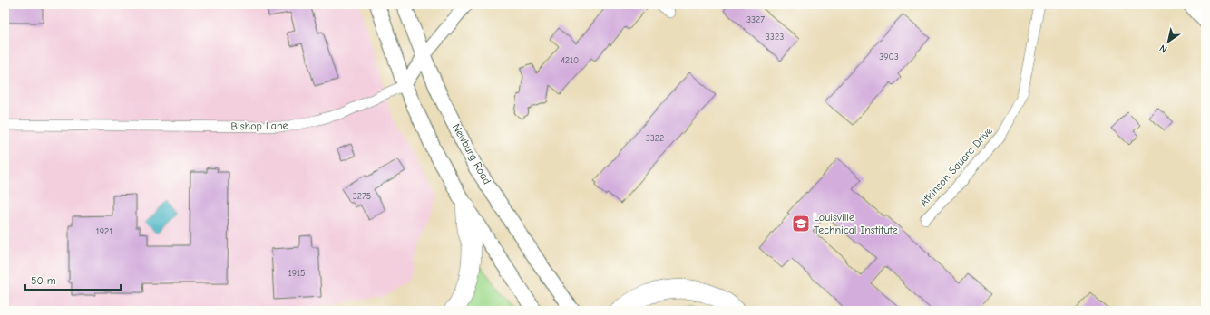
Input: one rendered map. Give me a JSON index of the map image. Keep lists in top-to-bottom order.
{
  "streets": {
    "main road": ["Newburg Road"],
    "street": ["Bishop Lane", "Atkinson Square Drive"]
  },
  "places": {
    "school or university": ["Louisville Technical Institute"]
  },
  "house_numbers": [
    "3327",
    "3323",
    "3903",
    "4210",
    "3322",
    "3275",
    "1921",
    "1915"
  ],
  "scale_bar": "50 m",
  "north": "bottom left"
}
